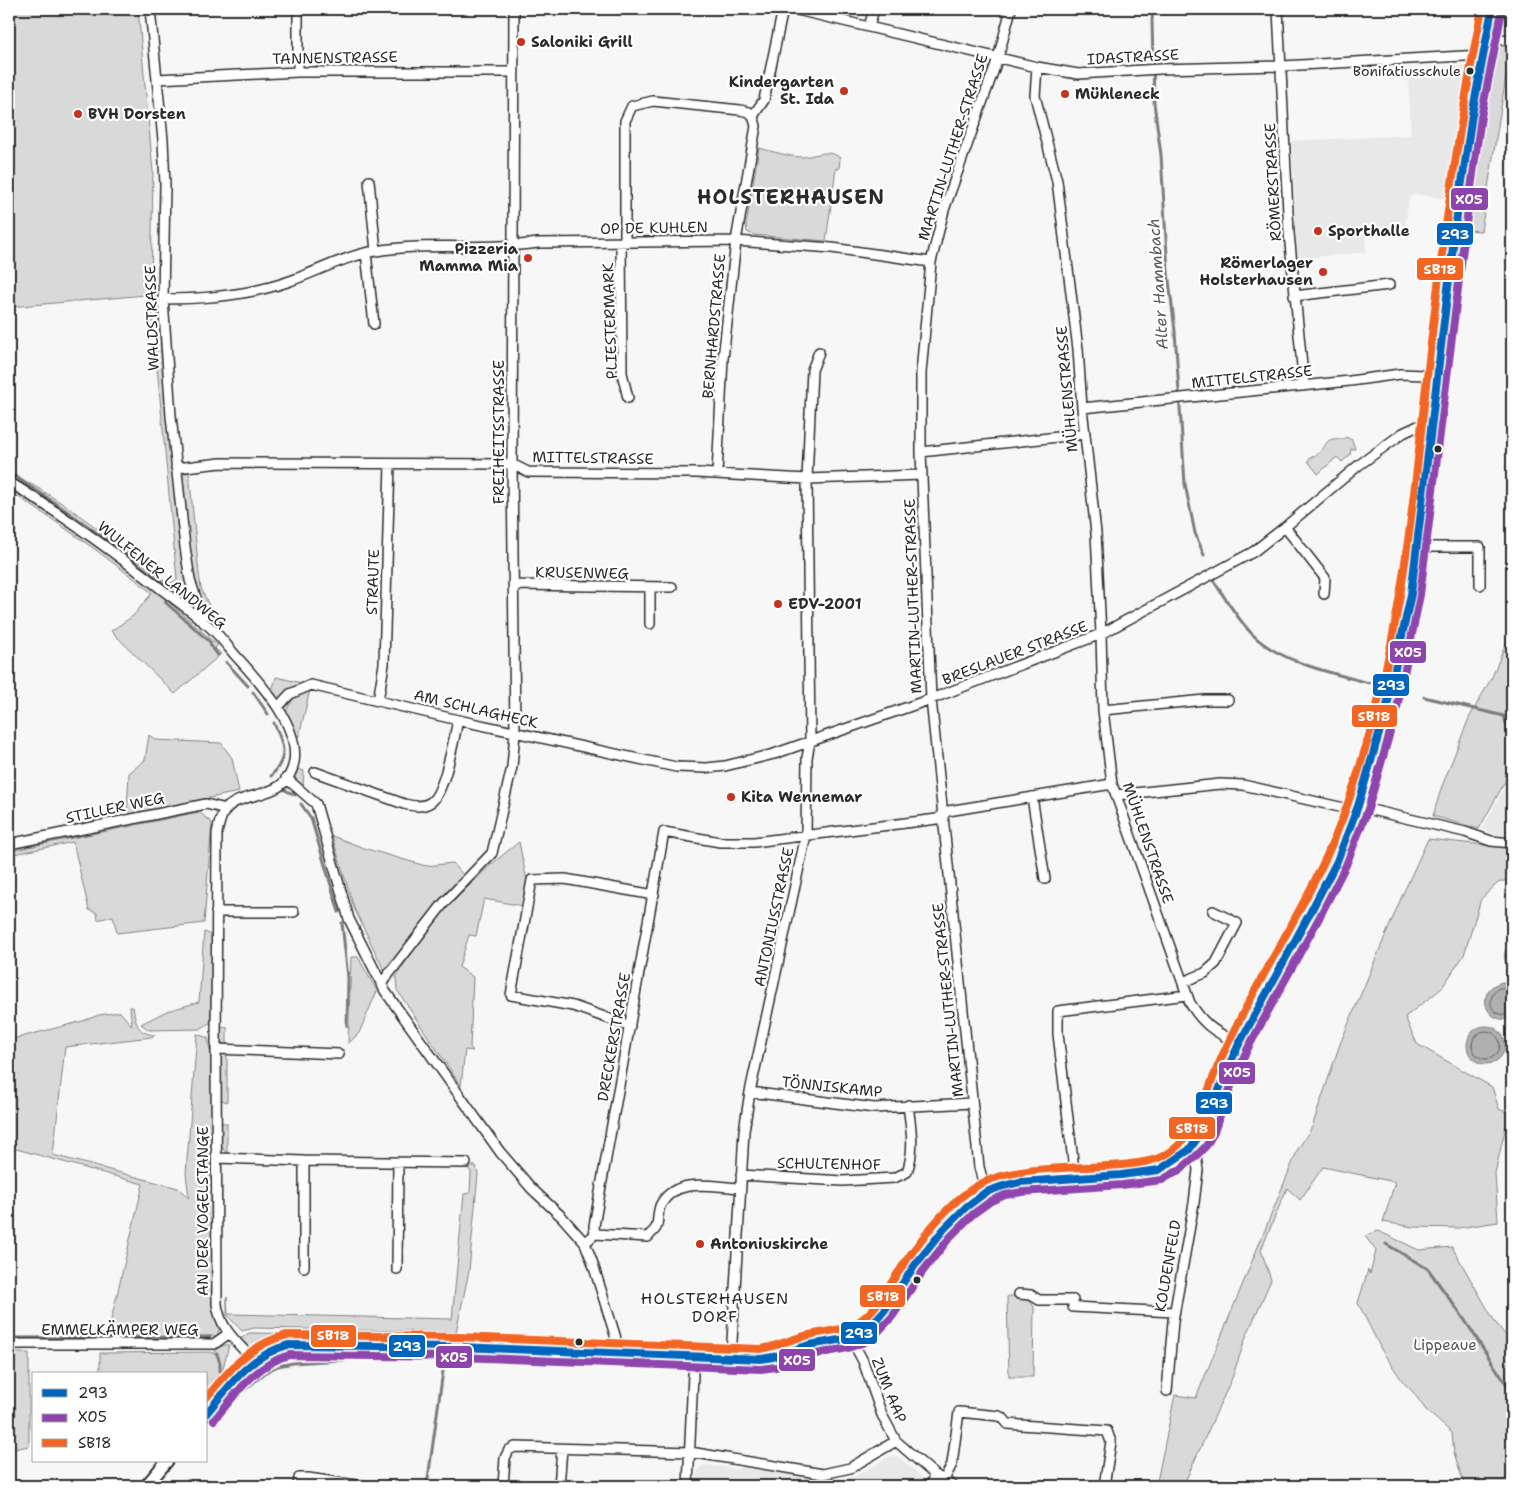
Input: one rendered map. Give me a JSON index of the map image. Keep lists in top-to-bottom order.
{
  "streets": {
    "street": [
      "IDASTRASSE",
      "TANNENSTRASSE",
      "MARTIN-LUTHER-STRASSE",
      "RÖMERSTRASSE",
      "OP DE KUHLEN",
      "WALDSTRASSE",
      "PLIESTERMARK",
      "BERNHARDSTRASSE",
      "MITTELSTRASSE",
      "MÜHLENSTRASSE",
      "FREIHEITSSTRASSE",
      "KRUSENWEG",
      "WULFENER LANDWEG",
      "STRAUTE",
      "BRESLAUER STRASSE",
      "AM SCHLAGHECK",
      "STILLER WEG",
      "ANTONIUSSTRASSE",
      "DRECKERSTRASSE",
      "TÖNNISKAMP",
      "SCHULTENHOF",
      "AN DER VOGELSTANGE",
      "KOLDENFELD",
      "EMMELKÄMPER WEG",
      "ZUM AAP"
    ]
  },
  "crossings": [
    ["IDASTRASSE", "MARTIN-LUTHER-STRASSE"],
    ["IDASTRASSE", "RÖMERSTRASSE"],
    ["IDASTRASSE", "MÜHLENSTRASSE"],
    ["TANNENSTRASSE", "WALDSTRASSE"],
    ["TANNENSTRASSE", "FREIHEITSSTRASSE"],
    ["MARTIN-LUTHER-STRASSE", "OP DE KUHLEN"],
    ["MARTIN-LUTHER-STRASSE", "MITTELSTRASSE"],
    ["MARTIN-LUTHER-STRASSE", "BRESLAUER STRASSE"],
    ["MARTIN-LUTHER-STRASSE", "TÖNNISKAMP"],
    ["RÖMERSTRASSE", "MITTELSTRASSE"],
    ["OP DE KUHLEN", "WALDSTRASSE"],
    ["OP DE KUHLEN", "PLIESTERMARK"],
    ["OP DE KUHLEN", "BERNHARDSTRASSE"],
    ["OP DE KUHLEN", "FREIHEITSSTRASSE"],
    ["WALDSTRASSE", "MITTELSTRASSE"],
    ["WALDSTRASSE", "WULFENER LANDWEG"],
    ["PLIESTERMARK", "BERNHARDSTRASSE"],
    ["BERNHARDSTRASSE", "MITTELSTRASSE"],
    ["MITTELSTRASSE", "MÜHLENSTRASSE"],
    ["MITTELSTRASSE", "FREIHEITSSTRASSE"],
    ["MITTELSTRASSE", "STRAUTE"],
    ["MITTELSTRASSE", "ANTONIUSSTRASSE"],
    ["MÜHLENSTRASSE", "BRESLAUER STRASSE"],
    ["FREIHEITSSTRASSE", "KRUSENWEG"],
    ["FREIHEITSSTRASSE", "AM SCHLAGHECK"],
    ["WULFENER LANDWEG", "AM SCHLAGHECK"],
    ["STRAUTE", "AM SCHLAGHECK"],
    ["BRESLAUER STRASSE", "AM SCHLAGHECK"],
    ["BRESLAUER STRASSE", "ANTONIUSSTRASSE"],
    ["STILLER WEG", "AN DER VOGELSTANGE"],
    ["ANTONIUSSTRASSE", "DRECKERSTRASSE"],
    ["ANTONIUSSTRASSE", "TÖNNISKAMP"],
    ["ANTONIUSSTRASSE", "SCHULTENHOF"],
    ["TÖNNISKAMP", "SCHULTENHOF"],
    ["AN DER VOGELSTANGE", "EMMELKÄMPER WEG"]
  ],
  "districts": ["HOLSTERHAUSEN", "HOLSTERHAUSEN DORF"],
  "water": ["Alter Hammbach"],
  "parks": ["Lippeaue"],
  "places": [
    "Saloniki Grill",
    "Bonifatiusschule",
    "Kindergarten St. Ida",
    "Mühleneck",
    "BVH Dorsten",
    "Sporthalle",
    "Pizzeria Mamma Mia",
    "Römerlager Holsterhausen",
    "EDV-2001",
    "Kita Wennemar",
    "Antoniuskirche"
  ],
  "lines": ["transit line 293", "transit line SB18", "transit line X05"],
  "legend": ["293", "X05", "SB18"]
}
